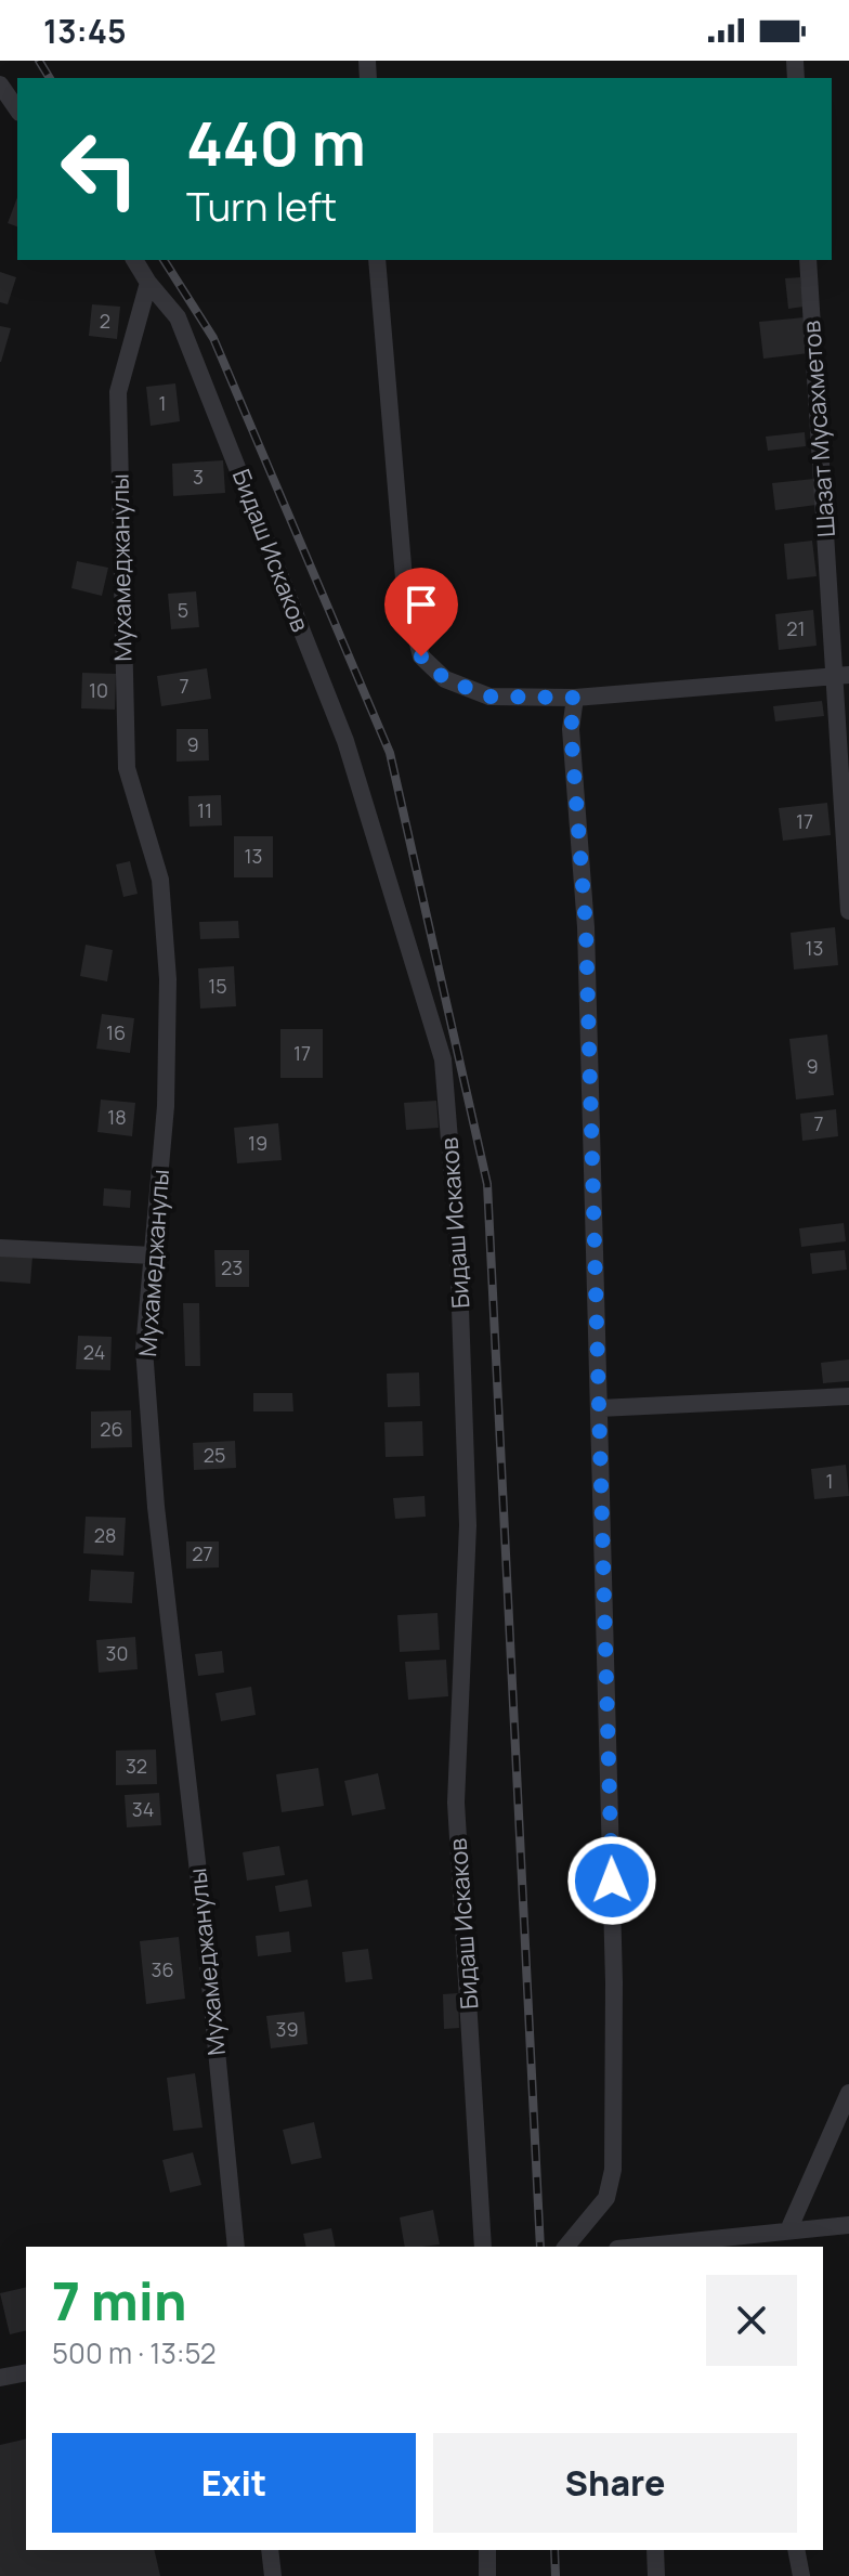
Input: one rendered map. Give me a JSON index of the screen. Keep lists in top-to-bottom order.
{
  "streets": {
    "street": ["Шазат Мусахметов", "Бидаш Искаков", "Мухамеджанулы"]
  },
  "crossings": [
    ["Бидаш Искаков", "Мухамеджанулы"]
  ],
  "house_numbers": [
    "2",
    "1",
    "3",
    "5",
    "21",
    "7",
    "10",
    "9",
    "11",
    "17",
    "13",
    "13",
    "15",
    "16",
    "17",
    "9",
    "18",
    "7",
    "19",
    "23",
    "24",
    "26",
    "25",
    "1",
    "28",
    "27",
    "30",
    "32",
    "34",
    "36",
    "39"
  ],
  "page": {
    "status": "13:45",
    "turn": ["440 m", "Turn left"],
    "heading": ["7 min", "500 m · 13:52"],
    "buttons": ["Exit", "Share"]
  }
}
